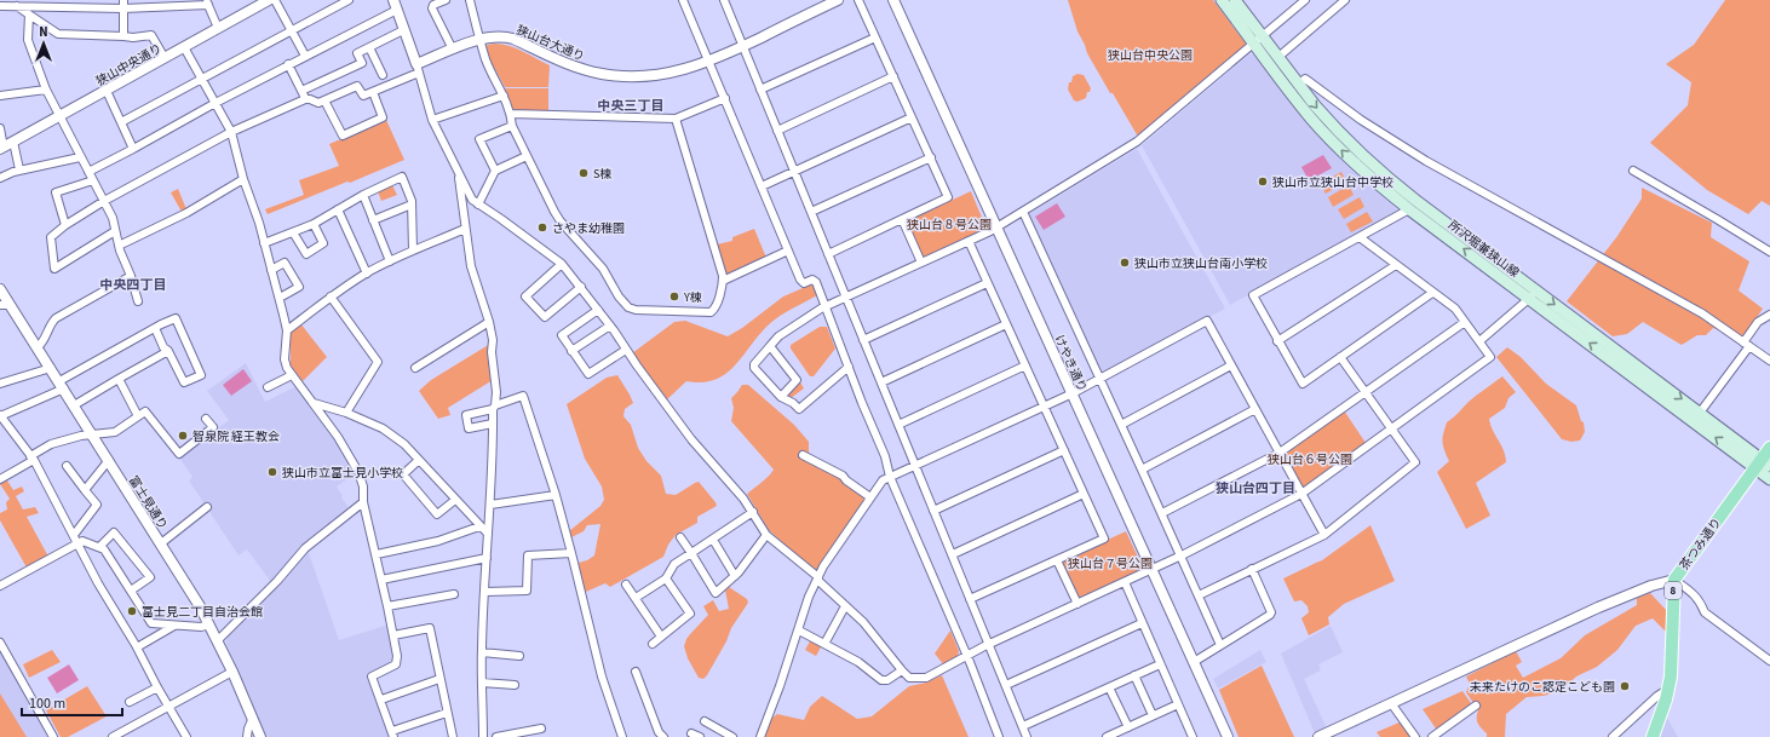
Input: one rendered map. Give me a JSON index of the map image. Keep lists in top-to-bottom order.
{
  "streets": {
    "main road": ["所沢堀兼狭山線", "茶つみ通り", "8"],
    "street": [
      "狭山台大通り",
      "狭山中央通り",
      "けやき通り",
      "富士見通り"
    ]
  },
  "crossings": [
    ["所沢堀兼狭山線", "茶つみ通り"]
  ],
  "districts": ["中央三丁目", "中央四丁目", "狭山台四丁目"],
  "parks": [
    "狭山台中央公園",
    "狭山台８号公園",
    "狭山台６号公園",
    "狭山台７号公園"
  ],
  "places": [
    "S棟",
    "狭山市立狭山台中学校",
    "さやま幼稚園",
    "狭山市立狭山台南小学校",
    "Y棟",
    "智泉院 経王教会",
    "狭山市立富士見小学校",
    "富士見二丁目自治会館",
    "未来たけのこ認定こども園"
  ],
  "scale_bar": "100 m",
  "north": "top"
}
